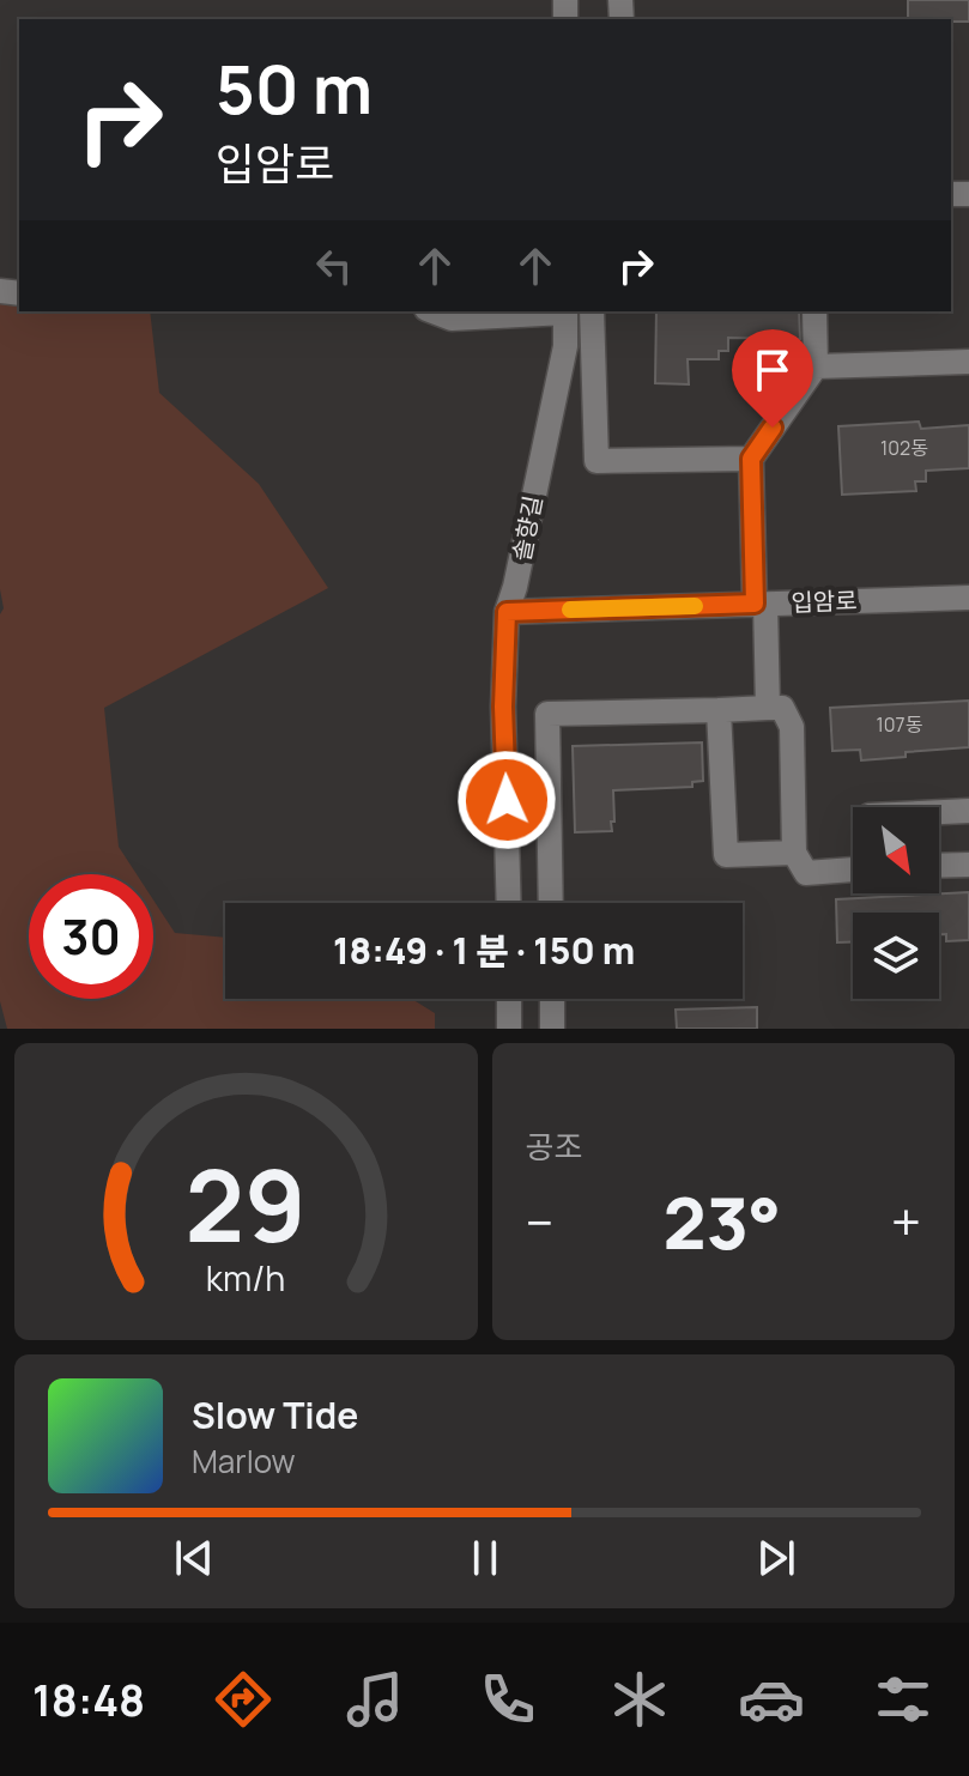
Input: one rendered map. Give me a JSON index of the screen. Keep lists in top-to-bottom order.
{
  "streets": {
    "street": ["솔향길", "입암로"]
  },
  "crossings": [
    ["솔향길", "입암로"]
  ],
  "house_numbers": ["102동", "107동"],
  "north": "bottom right",
  "page": {
    "turn": ["50 m", "입암로"],
    "limit": "30",
    "trip": "18:49 · 1 분 · 150 m",
    "tile": "공조",
    "heat": ["−", "23°", "+"],
    "song": ["Slow Tide", "Marlow"],
    "tabs": "18:48",
    "gauge": ["29", "km/h"]
  }
}
